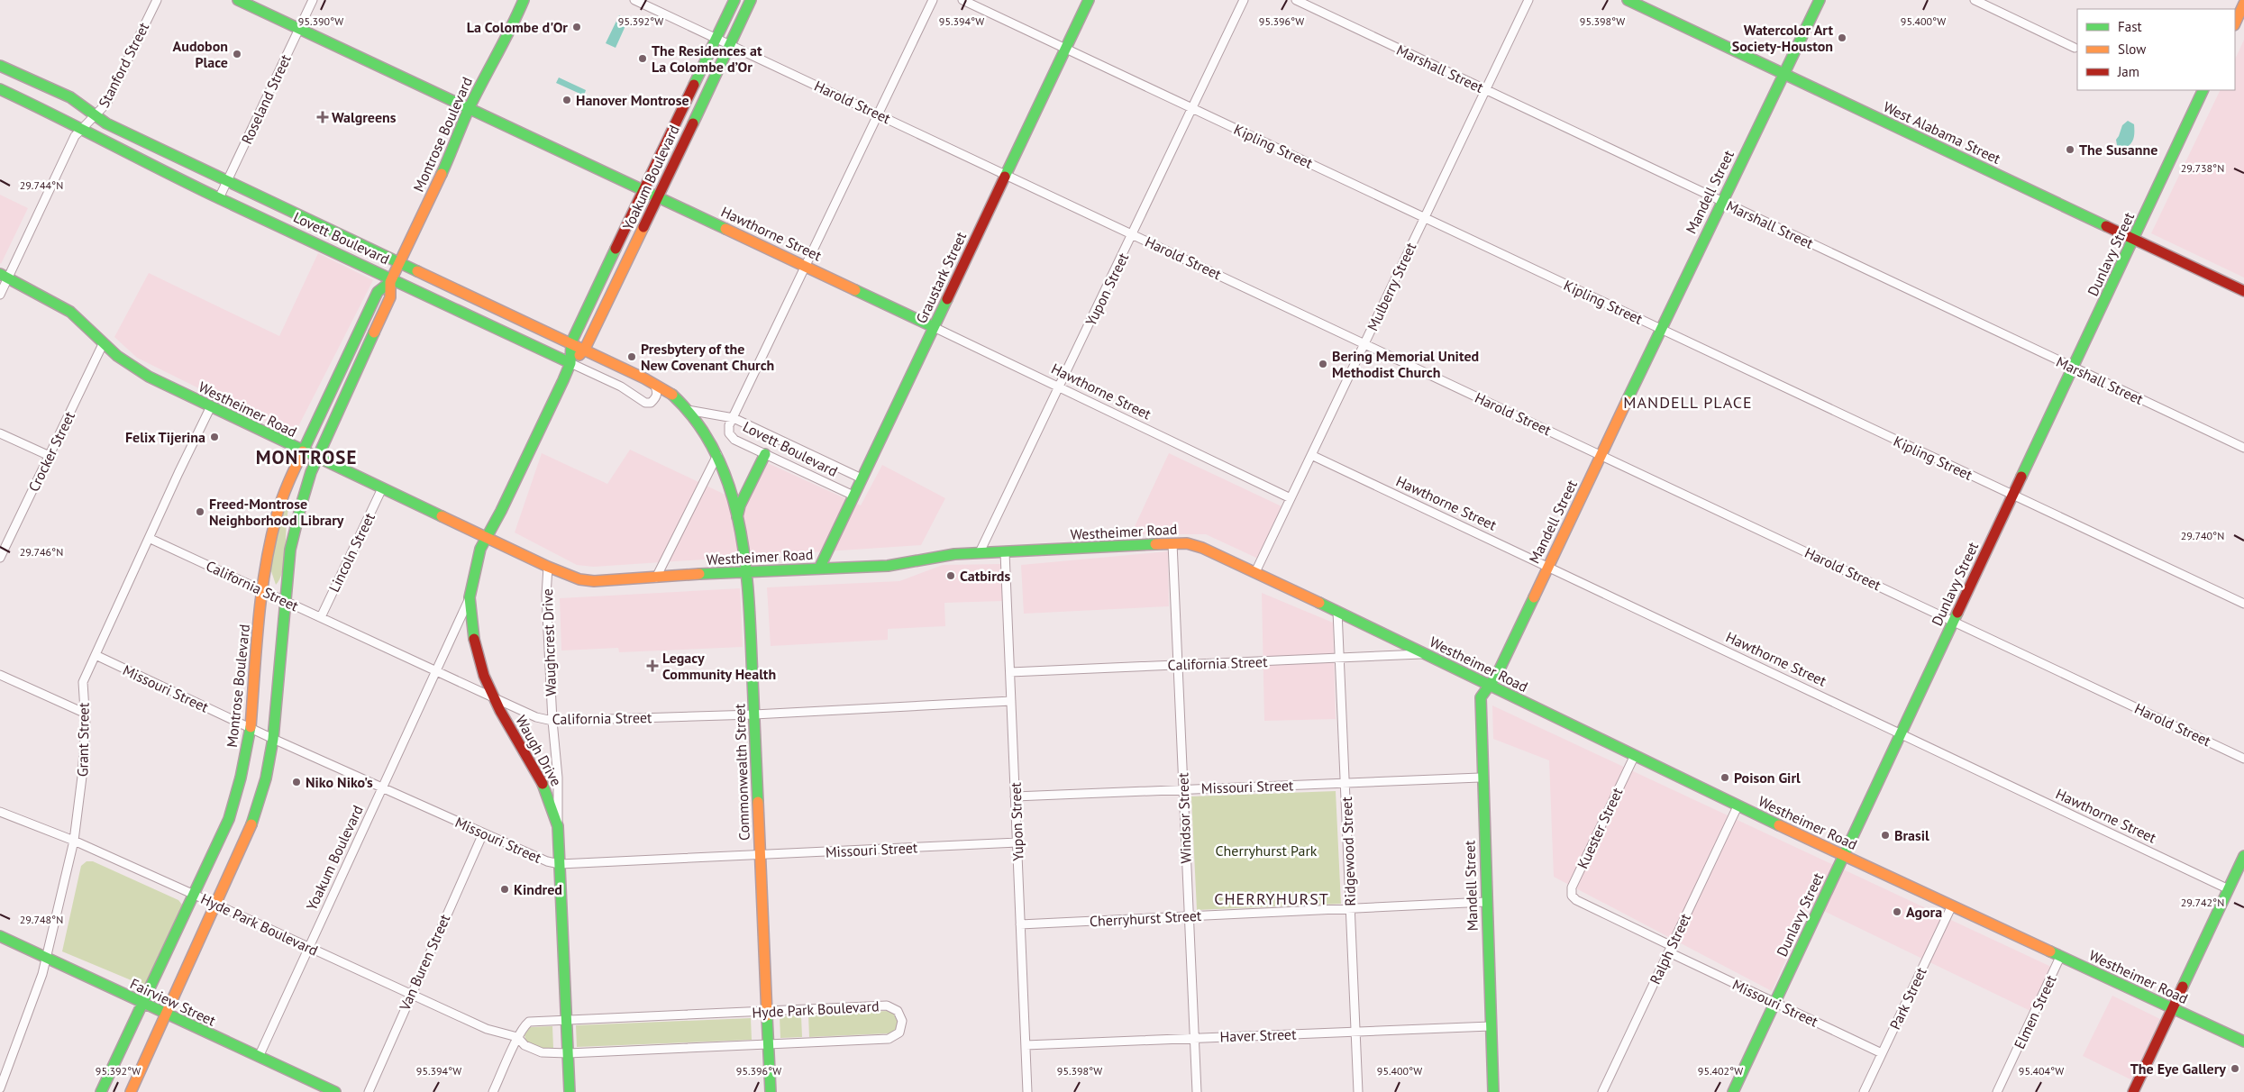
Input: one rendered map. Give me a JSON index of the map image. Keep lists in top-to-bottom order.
{
  "streets": {
    "street": [
      "Stanford Street",
      "Marshall Street",
      "Roseland Street",
      "Harold Street",
      "West Alabama Street",
      "Montrose Boulevard",
      "Kipling Street",
      "Yoakum Boulevard",
      "Mandell Street",
      "Hawthorne Street",
      "Lovett Boulevard",
      "Dunlavy Street",
      "Graustark Street",
      "Mulberry Street",
      "Yupon Street",
      "Westheimer Road",
      "Crocker Street",
      "Lincoln Street",
      "California Street",
      "Waughcrest Drive",
      "Missouri Street",
      "Grant Street",
      "Waugh Drive",
      "Commonwealth Street",
      "Windsor Street",
      "Kuester Street",
      "Ridgewood Street",
      "Cherryhurst Street",
      "Hyde Park Boulevard",
      "Ralph Street",
      "Van Buren Street",
      "Park Street",
      "Fairview Street",
      "Elmen Street",
      "Haver Street"
    ]
  },
  "crossings": [
    ["Stanford Street", "Lovett Boulevard"],
    ["Stanford Street", "Westheimer Road"],
    ["Marshall Street", "Mandell Street"],
    ["Marshall Street", "Dunlavy Street"],
    ["Marshall Street", "Mulberry Street"],
    ["Roseland Street", "Hawthorne Street"],
    ["Roseland Street", "Lovett Boulevard"],
    ["Harold Street", "Yoakum Boulevard"],
    ["Harold Street", "Mandell Street"],
    ["Harold Street", "Dunlavy Street"],
    ["Harold Street", "Graustark Street"],
    ["Harold Street", "Mulberry Street"],
    ["Harold Street", "Yupon Street"],
    ["West Alabama Street", "Mandell Street"],
    ["West Alabama Street", "Dunlavy Street"],
    ["Montrose Boulevard", "Hawthorne Street"],
    ["Montrose Boulevard", "Lovett Boulevard"],
    ["Montrose Boulevard", "Westheimer Road"],
    ["Montrose Boulevard", "California Street"],
    ["Montrose Boulevard", "Missouri Street"],
    ["Montrose Boulevard", "Hyde Park Boulevard"],
    ["Montrose Boulevard", "Fairview Street"],
    ["Kipling Street", "Mandell Street"],
    ["Kipling Street", "Dunlavy Street"],
    ["Kipling Street", "Graustark Street"],
    ["Kipling Street", "Mulberry Street"],
    ["Kipling Street", "Yupon Street"],
    ["Yoakum Boulevard", "Hawthorne Street"],
    ["Yoakum Boulevard", "Lovett Boulevard"],
    ["Yoakum Boulevard", "Westheimer Road"],
    ["Yoakum Boulevard", "California Street"],
    ["Yoakum Boulevard", "Missouri Street"],
    ["Yoakum Boulevard", "Waugh Drive"],
    ["Yoakum Boulevard", "Hyde Park Boulevard"],
    ["Yoakum Boulevard", "Fairview Street"],
    ["Mandell Street", "Hawthorne Street"],
    ["Mandell Street", "Westheimer Road"],
    ["Mandell Street", "Missouri Street"],
    ["Mandell Street", "Cherryhurst Street"],
    ["Mandell Street", "Haver Street"],
    ["Hawthorne Street", "Dunlavy Street"],
    ["Hawthorne Street", "Graustark Street"],
    ["Hawthorne Street", "Mulberry Street"],
    ["Hawthorne Street", "Yupon Street"],
    ["Lovett Boulevard", "Graustark Street"],
    ["Lovett Boulevard", "Commonwealth Street"],
    ["Dunlavy Street", "Westheimer Road"],
    ["Dunlavy Street", "Missouri Street"],
    ["Graustark Street", "Westheimer Road"],
    ["Mulberry Street", "Westheimer Road"],
    ["Yupon Street", "Westheimer Road"],
    ["Yupon Street", "California Street"],
    ["Yupon Street", "Missouri Street"],
    ["Yupon Street", "Cherryhurst Street"],
    ["Yupon Street", "Haver Street"],
    ["Westheimer Road", "Crocker Street"],
    ["Westheimer Road", "Lincoln Street"],
    ["Westheimer Road", "California Street"],
    ["Westheimer Road", "Waughcrest Drive"],
    ["Westheimer Road", "Grant Street"],
    ["Westheimer Road", "Waugh Drive"],
    ["Westheimer Road", "Commonwealth Street"],
    ["Westheimer Road", "Windsor Street"],
    ["Westheimer Road", "Kuester Street"],
    ["Westheimer Road", "Ridgewood Street"],
    ["Westheimer Road", "Ralph Street"],
    ["Westheimer Road", "Park Street"],
    ["Westheimer Road", "Elmen Street"],
    ["Lincoln Street", "California Street"],
    ["California Street", "Waughcrest Drive"],
    ["California Street", "Grant Street"],
    ["California Street", "Waugh Drive"],
    ["California Street", "Commonwealth Street"],
    ["California Street", "Windsor Street"],
    ["California Street", "Ridgewood Street"],
    ["Waughcrest Drive", "Waugh Drive"],
    ["Missouri Street", "Grant Street"],
    ["Missouri Street", "Waugh Drive"],
    ["Missouri Street", "Commonwealth Street"],
    ["Missouri Street", "Windsor Street"],
    ["Missouri Street", "Kuester Street"],
    ["Missouri Street", "Ridgewood Street"],
    ["Missouri Street", "Ralph Street"],
    ["Missouri Street", "Van Buren Street"],
    ["Missouri Street", "Park Street"],
    ["Grant Street", "Hyde Park Boulevard"],
    ["Grant Street", "Fairview Street"],
    ["Waugh Drive", "Hyde Park Boulevard"],
    ["Commonwealth Street", "Hyde Park Boulevard"],
    ["Windsor Street", "Cherryhurst Street"],
    ["Windsor Street", "Haver Street"],
    ["Ridgewood Street", "Cherryhurst Street"],
    ["Ridgewood Street", "Haver Street"],
    ["Hyde Park Boulevard", "Van Buren Street"]
  ],
  "districts": ["MANDELL PLACE", "MONTROSE", "CHERRYHURST"],
  "parks": ["Cherryhurst Park"],
  "places": {
    "other": [
      "La Colombe d'Or",
      "Watercolor Art Society-Houston",
      "Audobon Place",
      "The Residences at La Colombe d’Or",
      "Hanover Montrose",
      "The Susanne",
      "Presbytery of the New Covenant Church",
      "Bering Memorial United Methodist Church",
      "Felix Tijerina",
      "Freed-Montrose Neighborhood Library",
      "Catbirds",
      "Poison Girl",
      "Niko Niko's",
      "Brasil",
      "Kindred",
      "Agora",
      "The Eye Gallery"
    ],
    "health": ["Walgreens", "Legacy Community Health"]
  },
  "legend": ["Fast", "Slow", "Jam"],
  "coordinates": [
    "95.390°W",
    "95.392°W",
    "95.394°W",
    "95.396°W",
    "95.398°W",
    "95.400°W",
    "29.738°N",
    "29.744°N",
    "29.740°N",
    "29.746°N",
    "29.742°N",
    "29.748°N",
    "95.402°W",
    "95.404°W"
  ]
}
